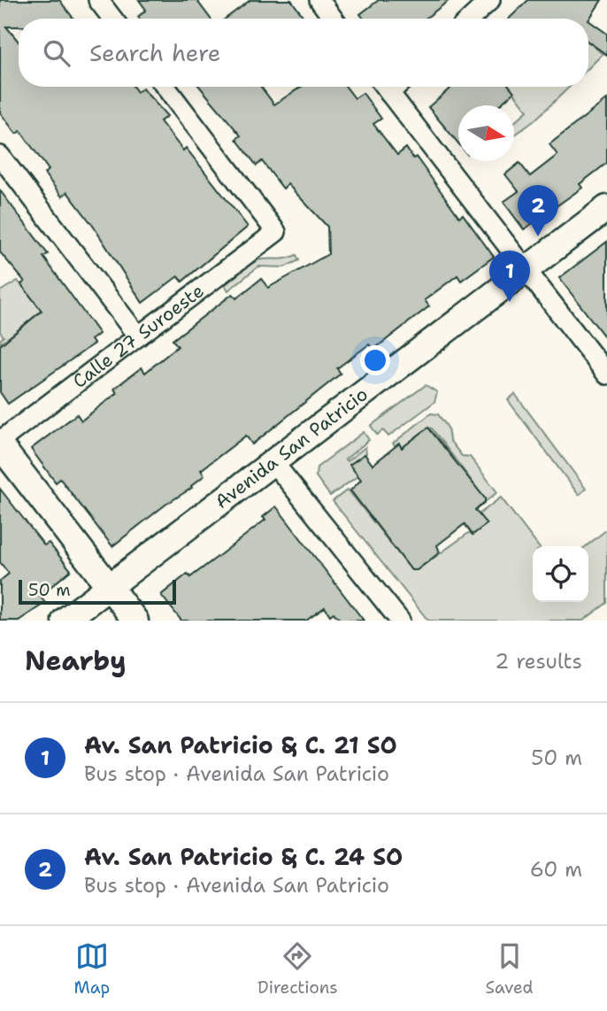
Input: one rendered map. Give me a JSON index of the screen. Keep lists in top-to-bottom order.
{
  "streets": {
    "street": ["Calle 27 Suroeste", "Avenida San Patricio"]
  },
  "scale_bar": "50 m",
  "north": "right",
  "page": {
    "search": "Search here",
    "pins": ["2", "1"],
    "scale": "50 m",
    "heading": ["Nearby", "2 results"],
    "list": [
      {
        "mark": "1",
        "name": "Av. San Patricio & C. 21 SO",
        "note": "Bus stop · Avenida San Patricio",
        "value": "50 m"
      },
      {
        "mark": "2",
        "name": "Av. San Patricio & C. 24 SO",
        "note": "Bus stop · Avenida San Patricio",
        "value": "60 m"
      }
    ],
    "nav": ["Map", "Directions", "Saved"]
  }
}
